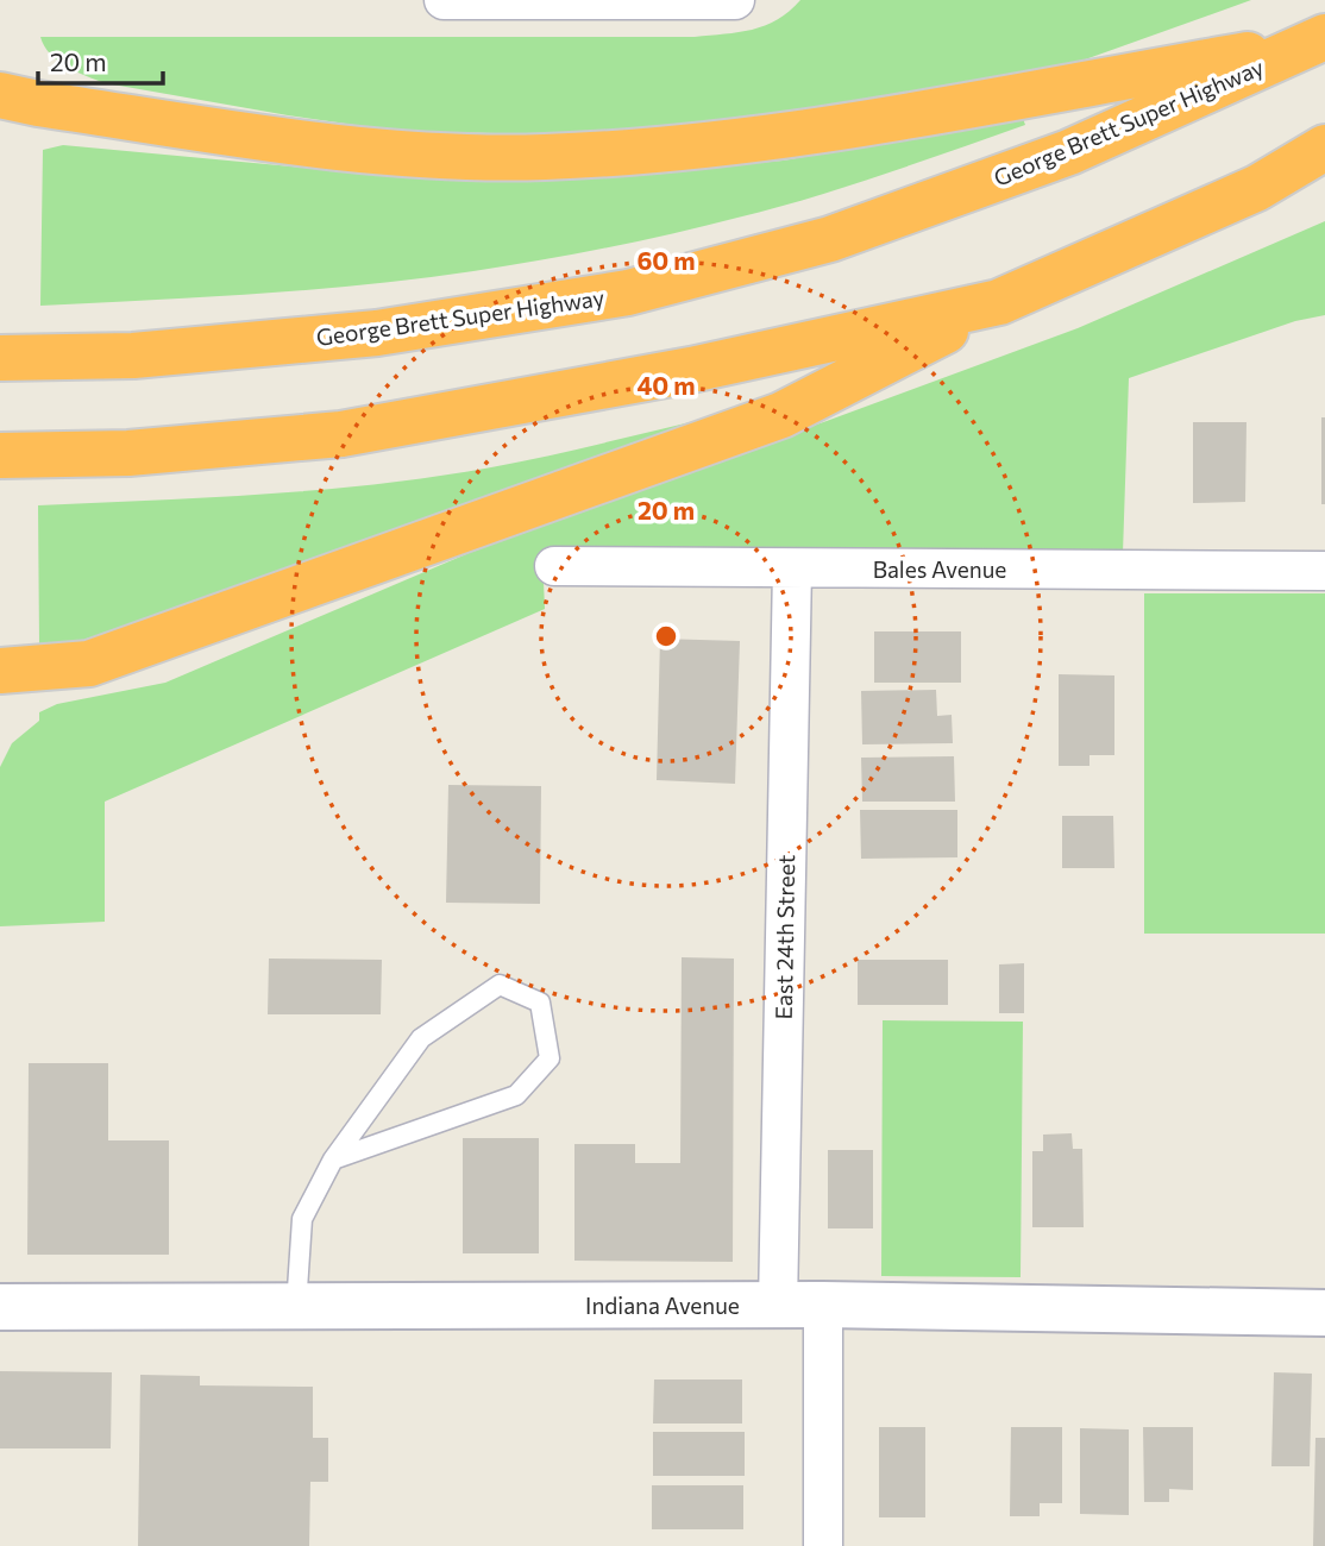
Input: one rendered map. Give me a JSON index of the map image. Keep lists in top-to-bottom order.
{
  "streets": {
    "highway": ["George Brett Super Highway"],
    "street": ["Bales Avenue", "East 24th Street", "Indiana Avenue"]
  },
  "crossings": [
    ["Bales Avenue", "East 24th Street"],
    ["East 24th Street", "Indiana Avenue"]
  ],
  "scale_bar": "20 m",
  "rings": ["60 m", "40 m", "20 m"]
}
